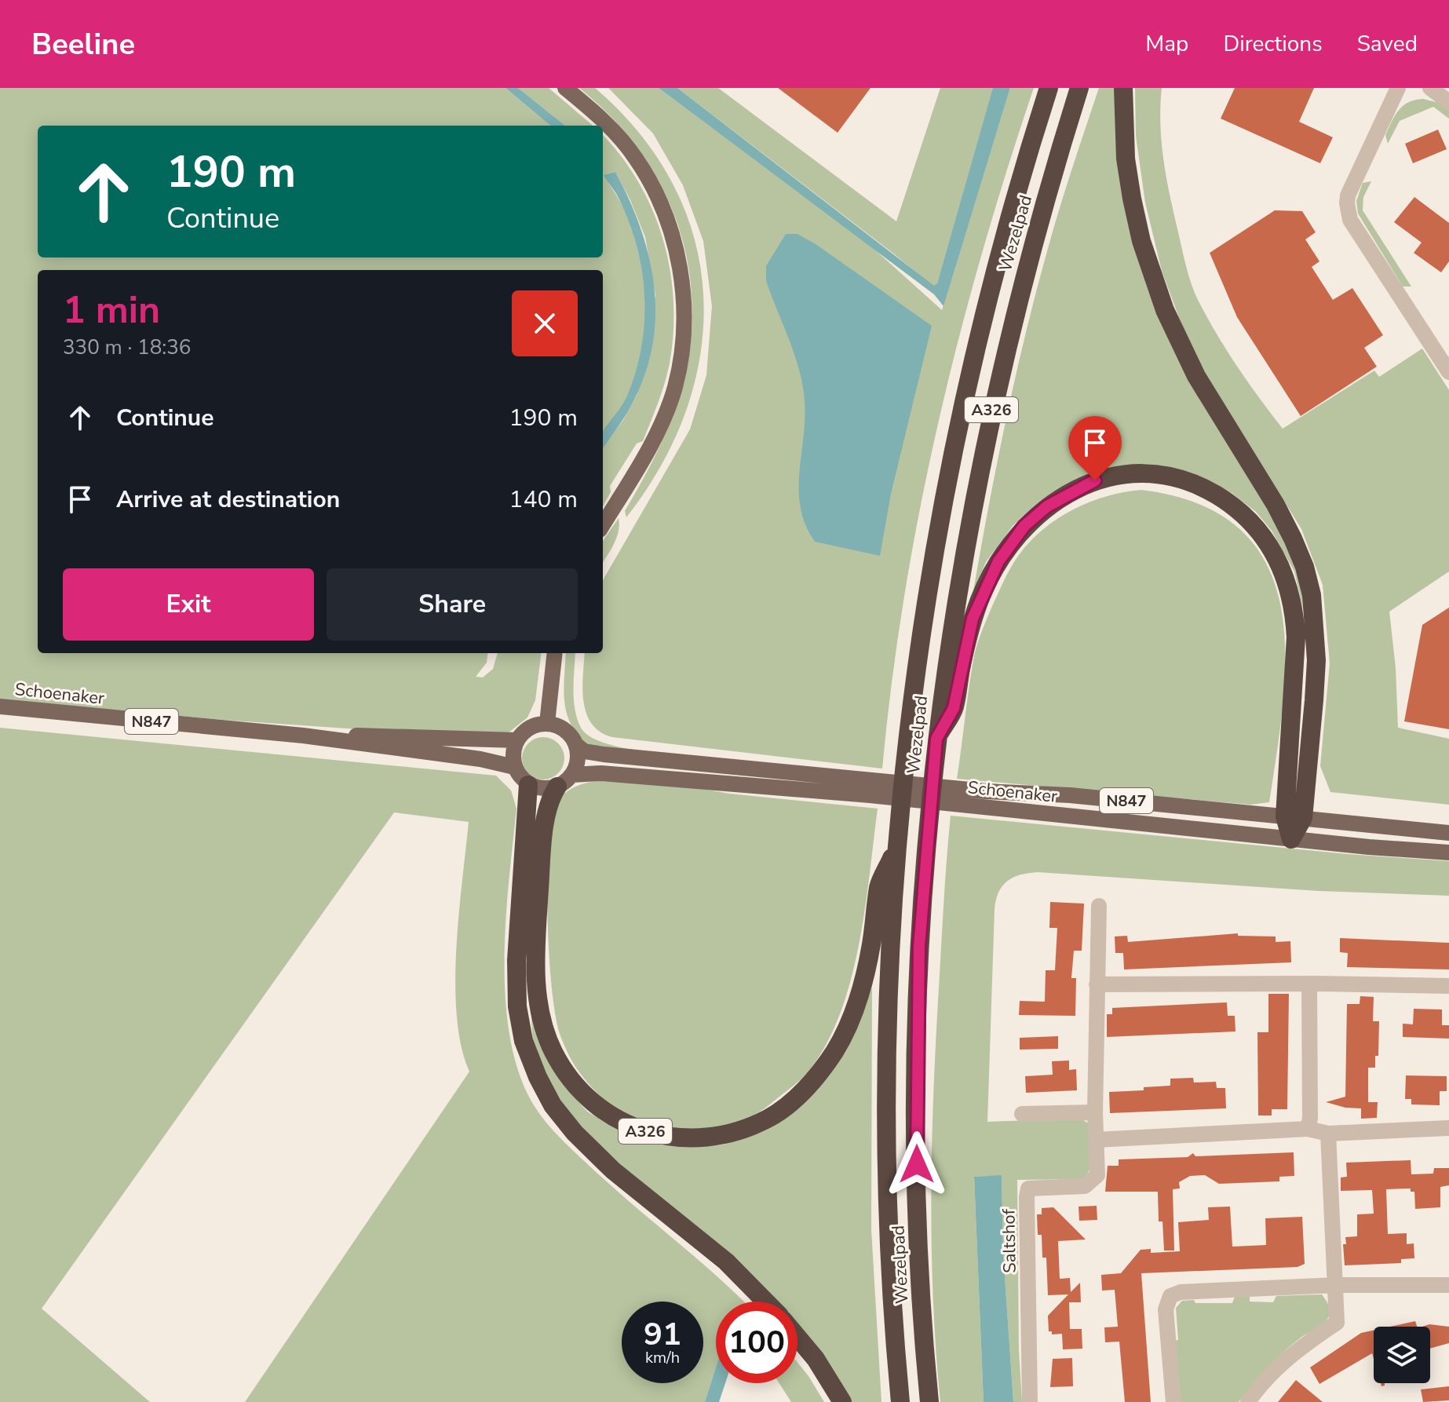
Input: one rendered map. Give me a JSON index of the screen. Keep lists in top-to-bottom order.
{
  "streets": {
    "highway": ["Wezelpad", "A326"],
    "main road": ["Schoenaker", "N847"],
    "street": ["Saltshof"]
  },
  "crossings": [
    ["Wezelpad", "A326"],
    ["A326", "Schoenaker"],
    ["A326", "N847"],
    ["Schoenaker", "N847"]
  ],
  "page": {
    "header": "Beeline",
    "nav": ["Map", "Directions", "Saved"],
    "turn": ["190 m", "Continue"],
    "heading": ["1 min", "330 m · 18:36"],
    "list": [
      {
        "name": "Continue",
        "value": "190 m"
      },
      {
        "name": "Arrive at destination",
        "value": "140 m"
      }
    ],
    "buttons": ["Exit", "Share"],
    "speed": "91 km/h",
    "limit": "100"
  }
}
